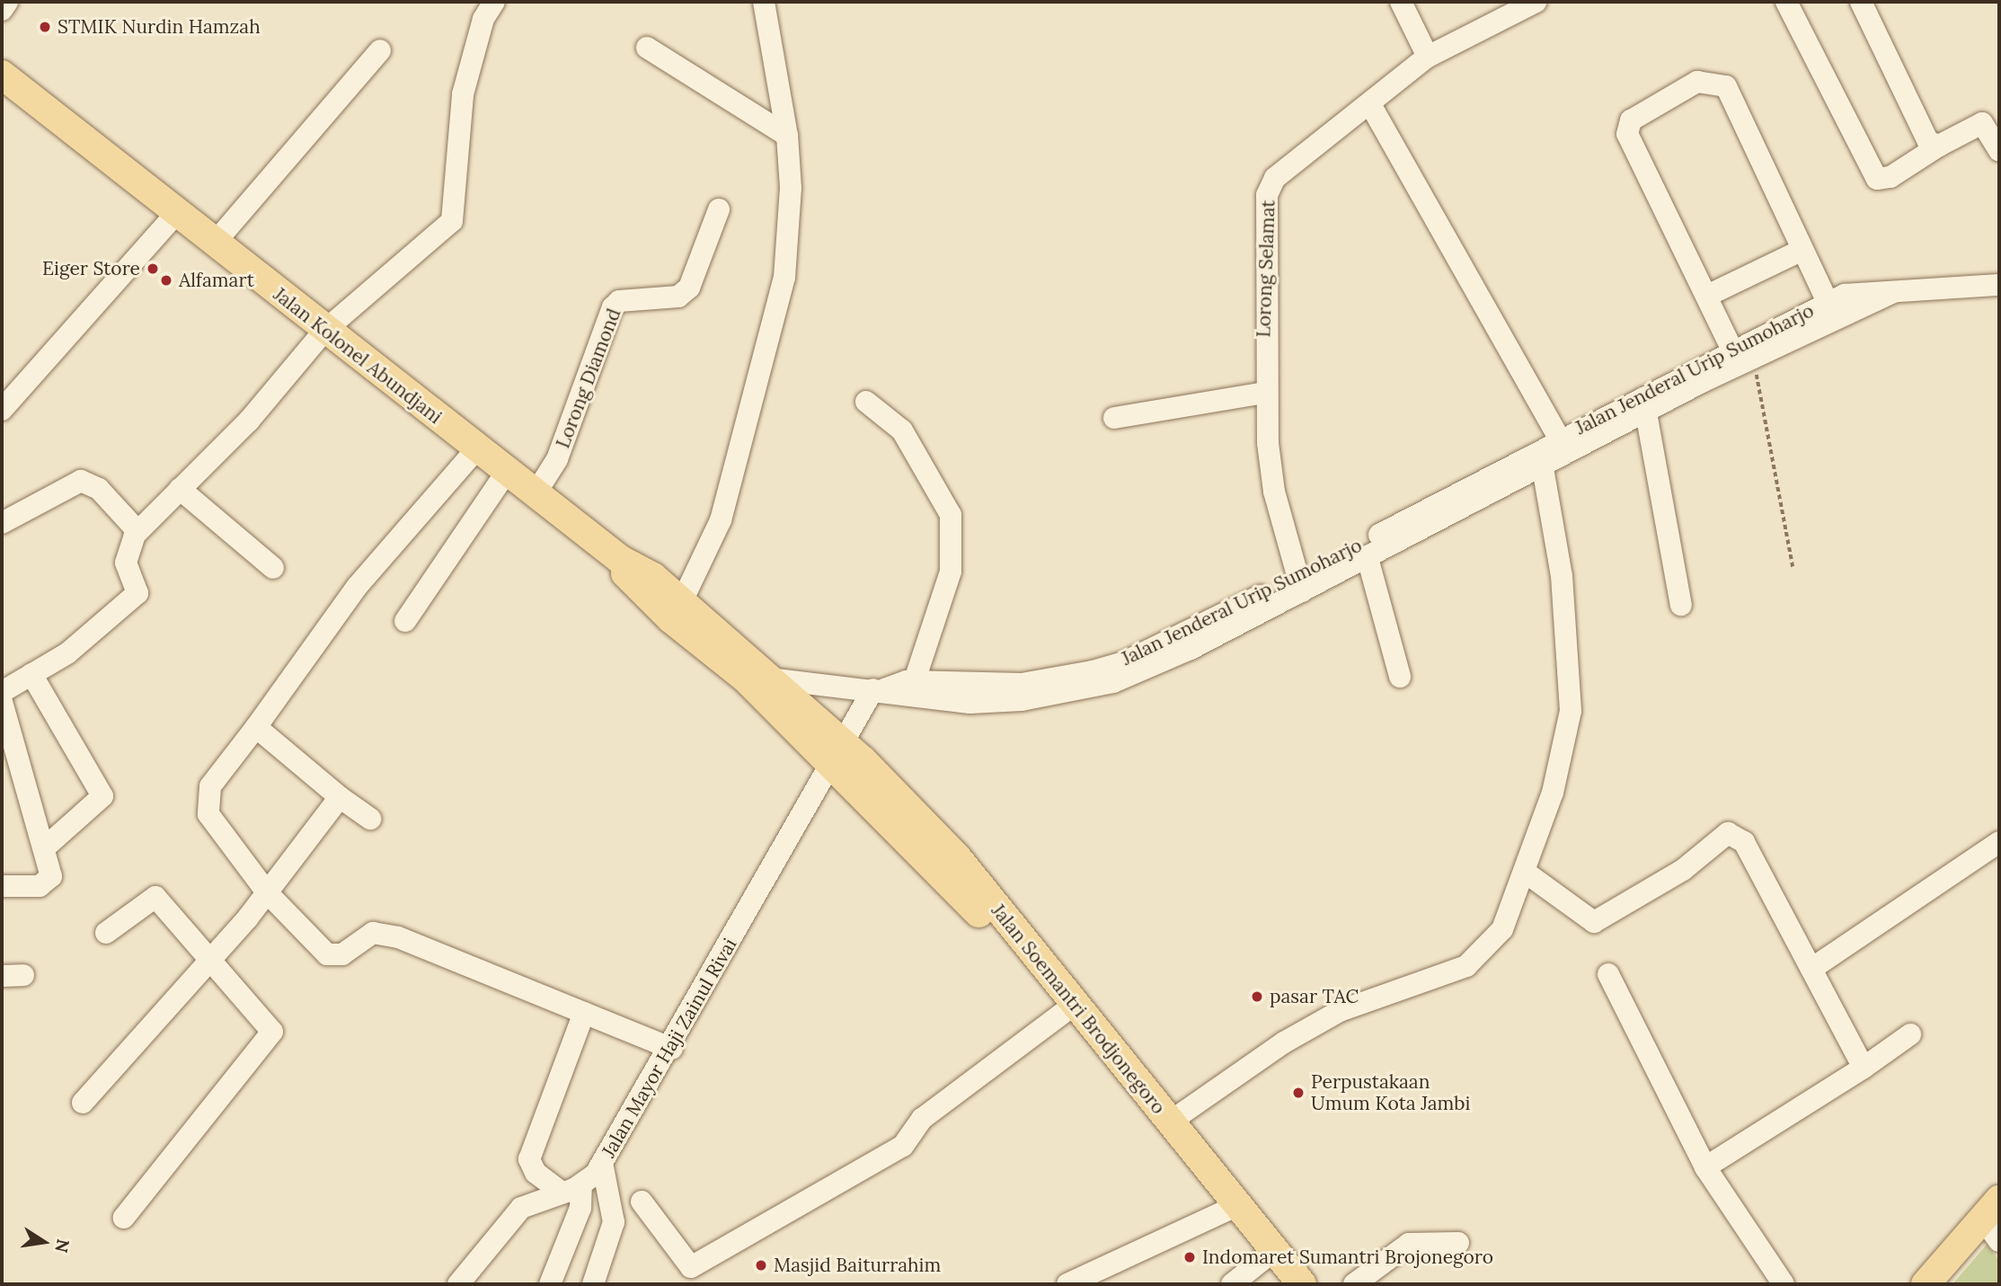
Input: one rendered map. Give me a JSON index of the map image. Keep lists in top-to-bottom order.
{
  "streets": {
    "main road": ["Jalan Kolonel Abundjani", "Jalan Soemantri Brodjonegoro"],
    "street": [
      "Lorong Selamat",
      "Jalan Jenderal Urip Sumoharjo",
      "Lorong Diamond",
      "Jalan Mayor Haji Zainul Rivai"
    ]
  },
  "crossings": [
    ["Lorong Selamat", "Jalan Jenderal Urip Sumoharjo"],
    ["Jalan Kolonel Abundjani", "Lorong Diamond"],
    ["Jalan Kolonel Abundjani", "Jalan Soemantri Brodjonegoro"],
    ["Jalan Kolonel Abundjani", "Jalan Mayor Haji Zainul Rivai"],
    ["Jalan Jenderal Urip Sumoharjo", "Jalan Mayor Haji Zainul Rivai"],
    ["Jalan Soemantri Brodjonegoro", "Jalan Mayor Haji Zainul Rivai"]
  ],
  "places": [
    "STMIK Nurdin Hamzah",
    "Eiger Store",
    "Alfamart",
    "pasar TAC",
    "Perpustakaan Umum Kota Jambi",
    "Indomaret Sumantri Brojonegoro",
    "Masjid Baiturrahim"
  ],
  "north": "right"
}
